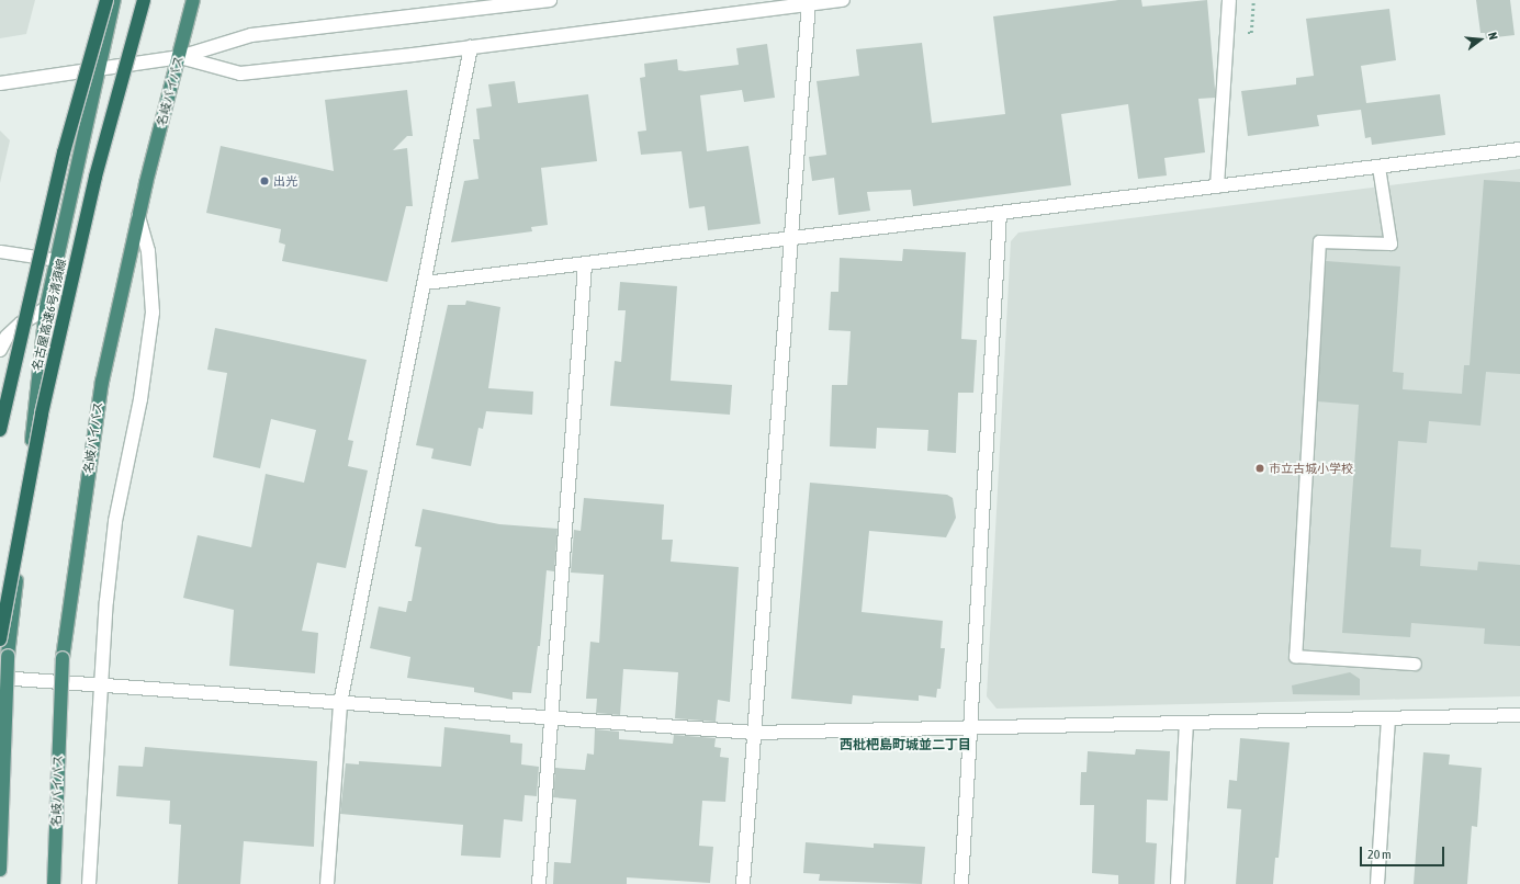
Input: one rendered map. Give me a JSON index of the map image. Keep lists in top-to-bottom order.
{
  "streets": {
    "highway": ["名岐バイパス", "名古屋高速6号清須線"]
  },
  "districts": ["西枇杷島町城並二丁目"],
  "places": ["出光", "市立古城小学校"],
  "scale_bar": "20 m",
  "north": "right"
}
